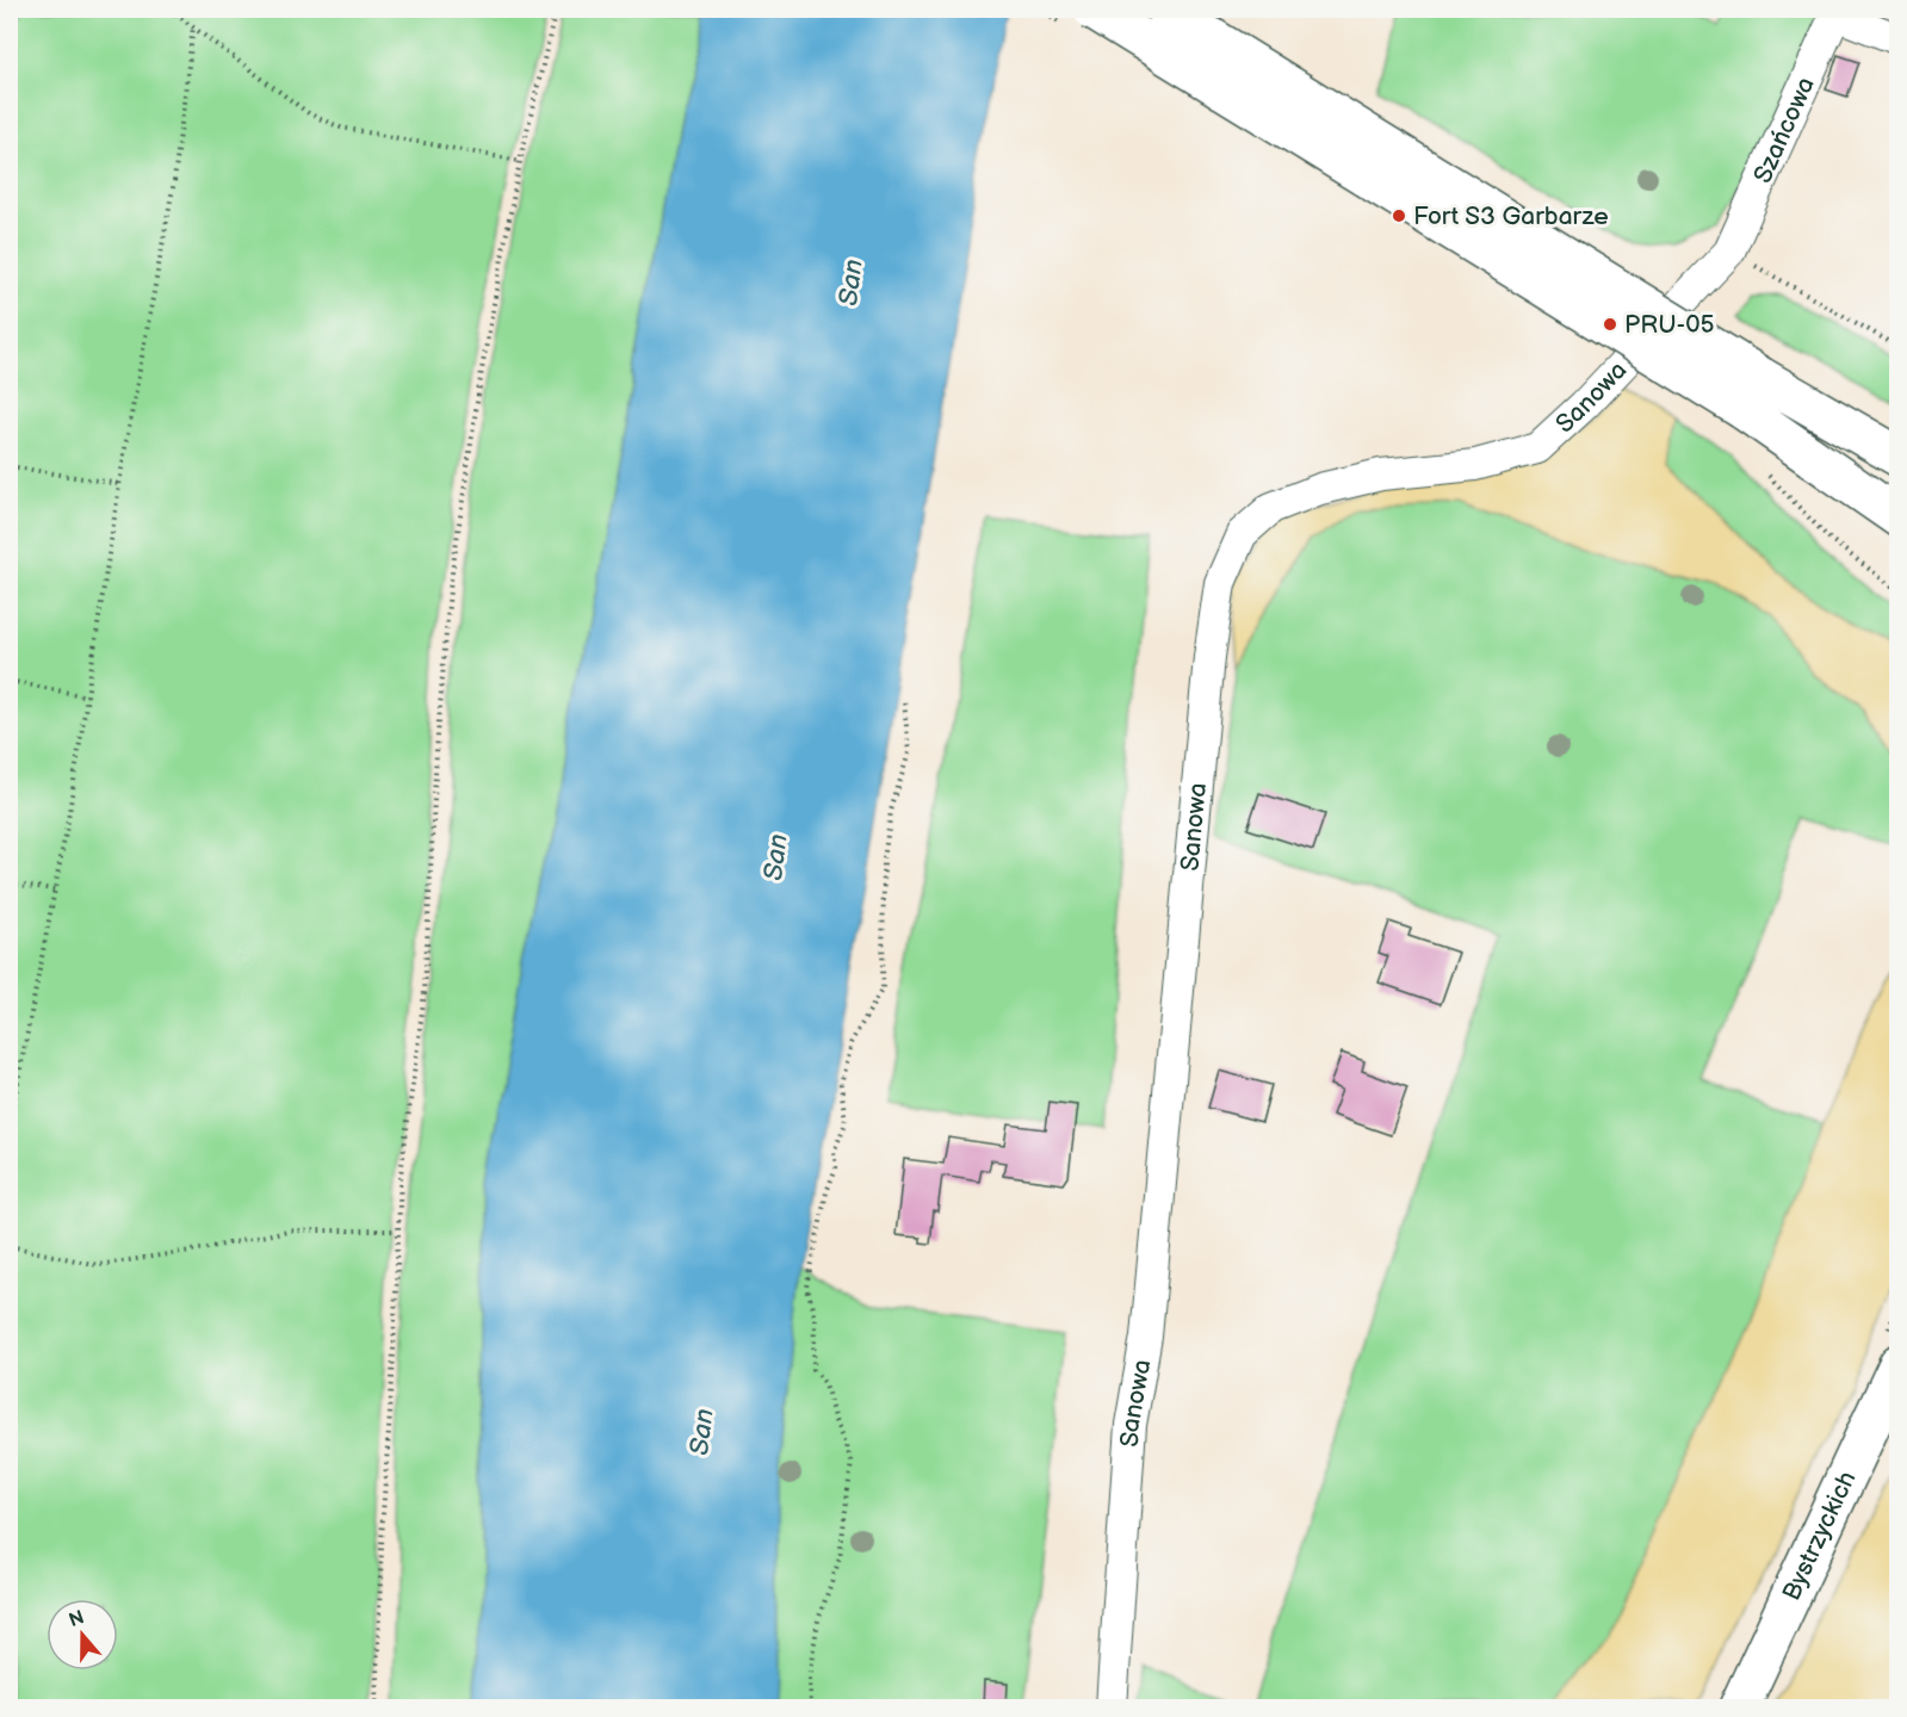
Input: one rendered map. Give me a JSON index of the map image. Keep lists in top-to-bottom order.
{
  "streets": {
    "main road": ["Bystrzyckich"],
    "street": ["Szańcowa", "Sanowa"]
  },
  "crossings": [
    ["Szańcowa", "Sanowa"]
  ],
  "water": ["San"],
  "places": ["Fort S3 Garbarze", "PRU-05"],
  "north": "top"
}
